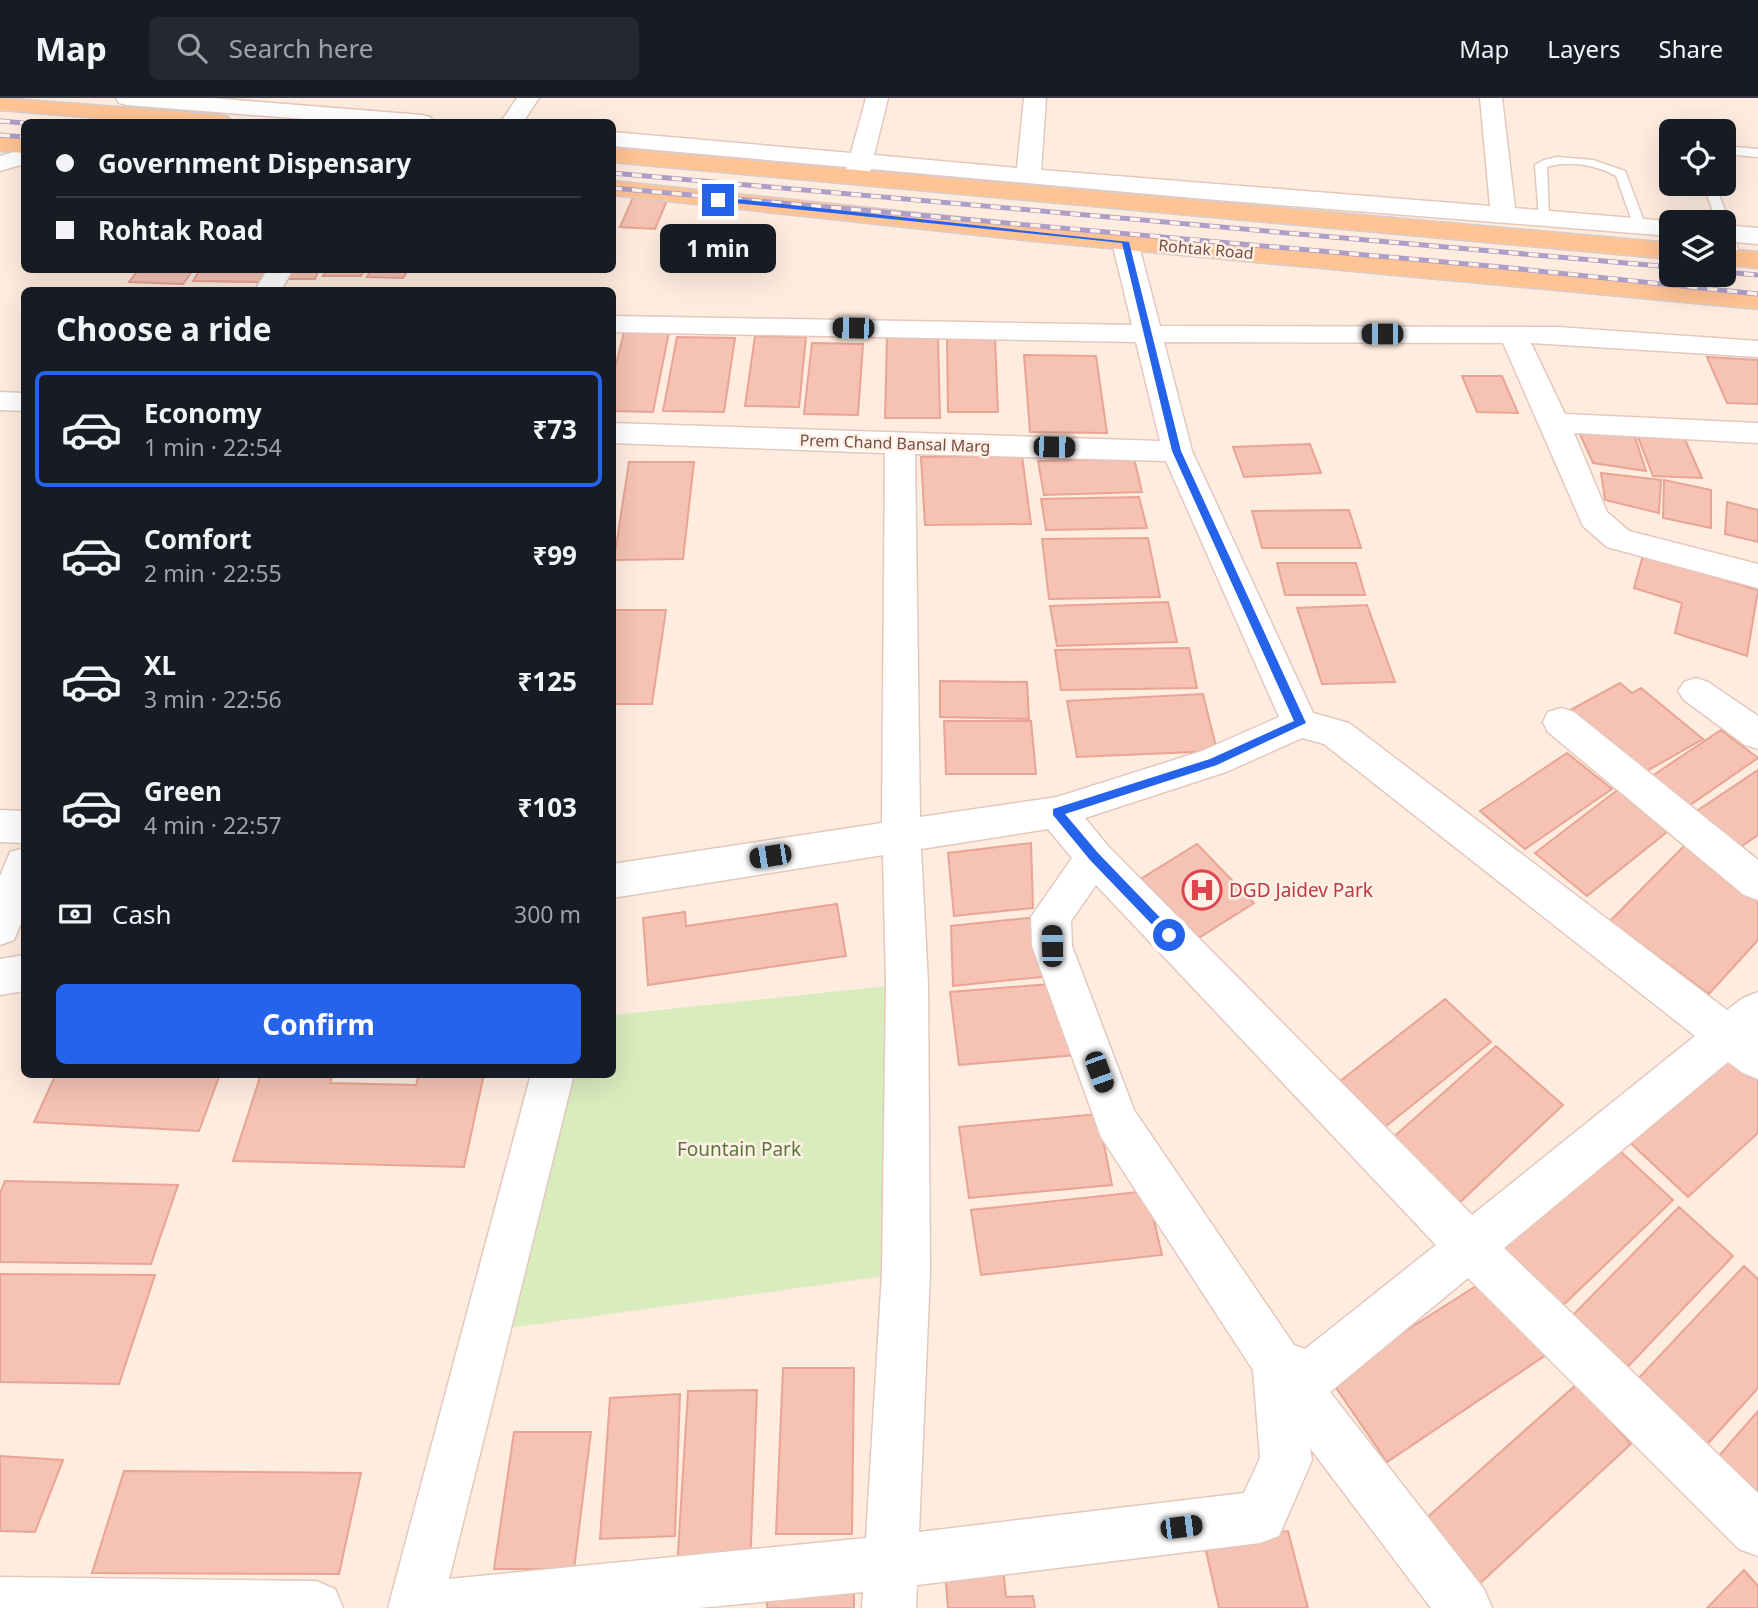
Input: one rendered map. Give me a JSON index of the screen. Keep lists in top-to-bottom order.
{
  "streets": {
    "main road": ["Rohtak Road"],
    "street": ["Prem Chand Bansal Marg"]
  },
  "parks": ["Fountain Park"],
  "places": {
    "hospital": ["DGD Jaidev Park"]
  },
  "page": {
    "header": "Map",
    "search": "Search here",
    "nav": ["Map", "Layers", "Share"],
    "banner": ["Government Dispensary", "Rohtak Road"],
    "bubble": "1 min",
    "heading": "Choose a ride",
    "list": [
      {
        "name": "Economy",
        "note": "1 min · 22:54",
        "value": "₹73"
      },
      {
        "name": "Comfort",
        "note": "2 min · 22:55",
        "value": "₹99"
      },
      {
        "name": "XL",
        "note": "3 min · 22:56",
        "value": "₹125"
      },
      {
        "name": "Green",
        "note": "4 min · 22:57",
        "value": "₹103"
      }
    ],
    "pay": ["Cash", "300 m"],
    "buttons": "Confirm"
  }
}
